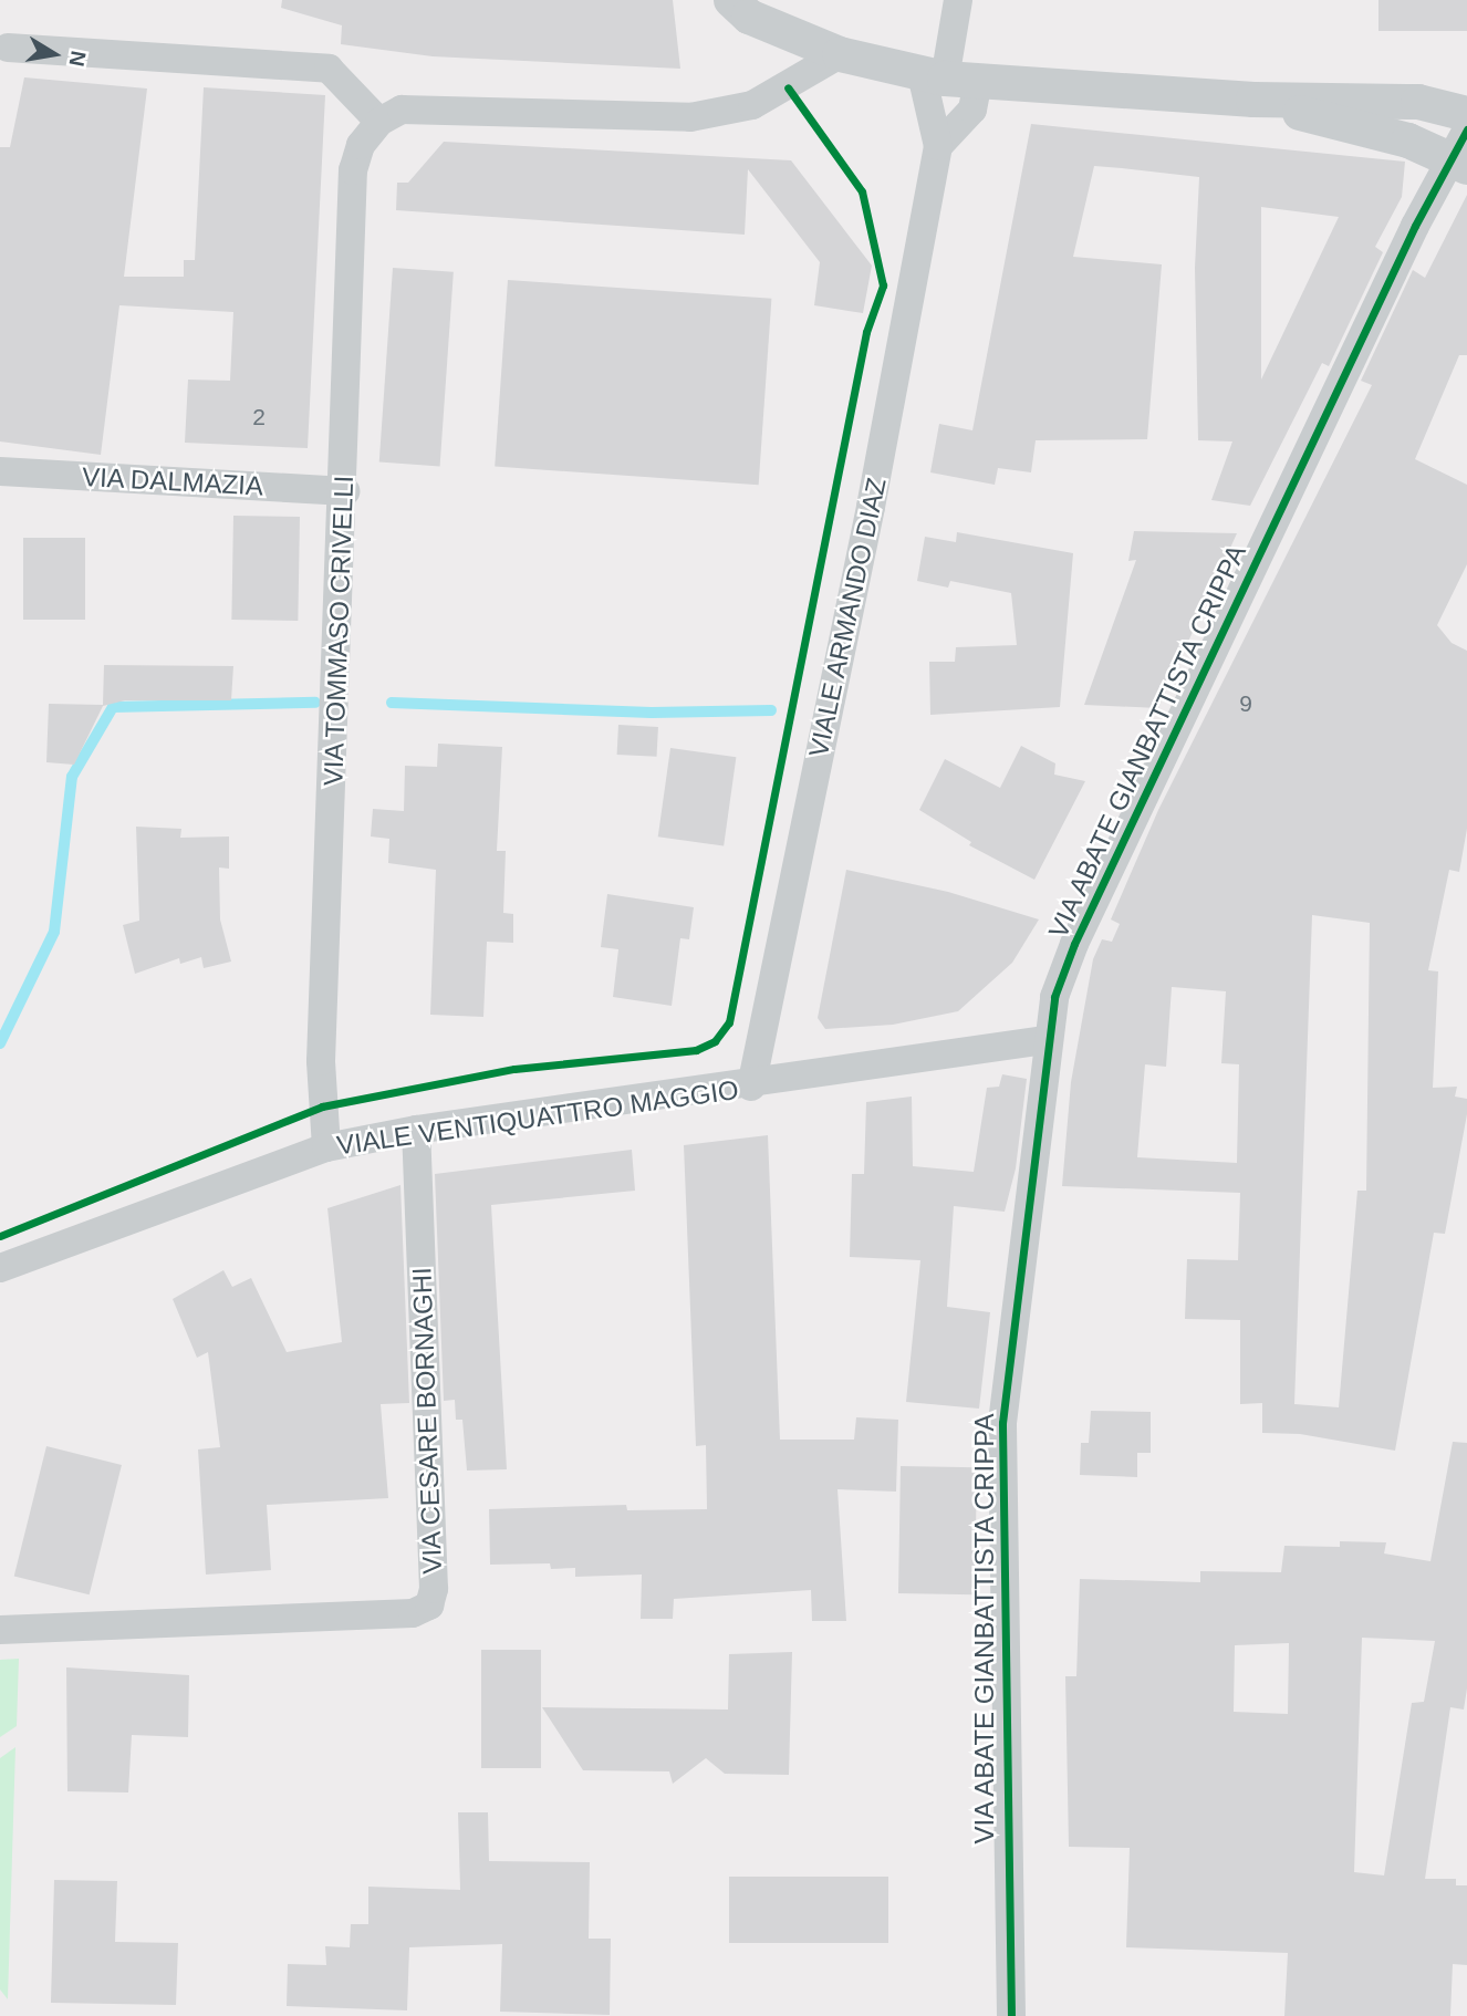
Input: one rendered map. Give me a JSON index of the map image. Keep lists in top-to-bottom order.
{
  "streets": {
    "street": [
      "VIA DALMAZIA",
      "VIALE ARMANDO DIAZ",
      "VIA TOMMASO CRIVELLI",
      "VIA ABATE GIANBATTISTA CRIPPA",
      "VIALE VENTIQUATTRO MAGGIO",
      "VIA CESARE BORNAGHI"
    ]
  },
  "crossings": [
    ["VIA DALMAZIA", "VIA TOMMASO CRIVELLI"],
    ["VIALE ARMANDO DIAZ", "VIALE VENTIQUATTRO MAGGIO"],
    ["VIA TOMMASO CRIVELLI", "VIALE VENTIQUATTRO MAGGIO"],
    ["VIA ABATE GIANBATTISTA CRIPPA", "VIALE VENTIQUATTRO MAGGIO"],
    ["VIALE VENTIQUATTRO MAGGIO", "VIA CESARE BORNAGHI"]
  ],
  "house_numbers": ["2", "9"],
  "north": "right"
}
